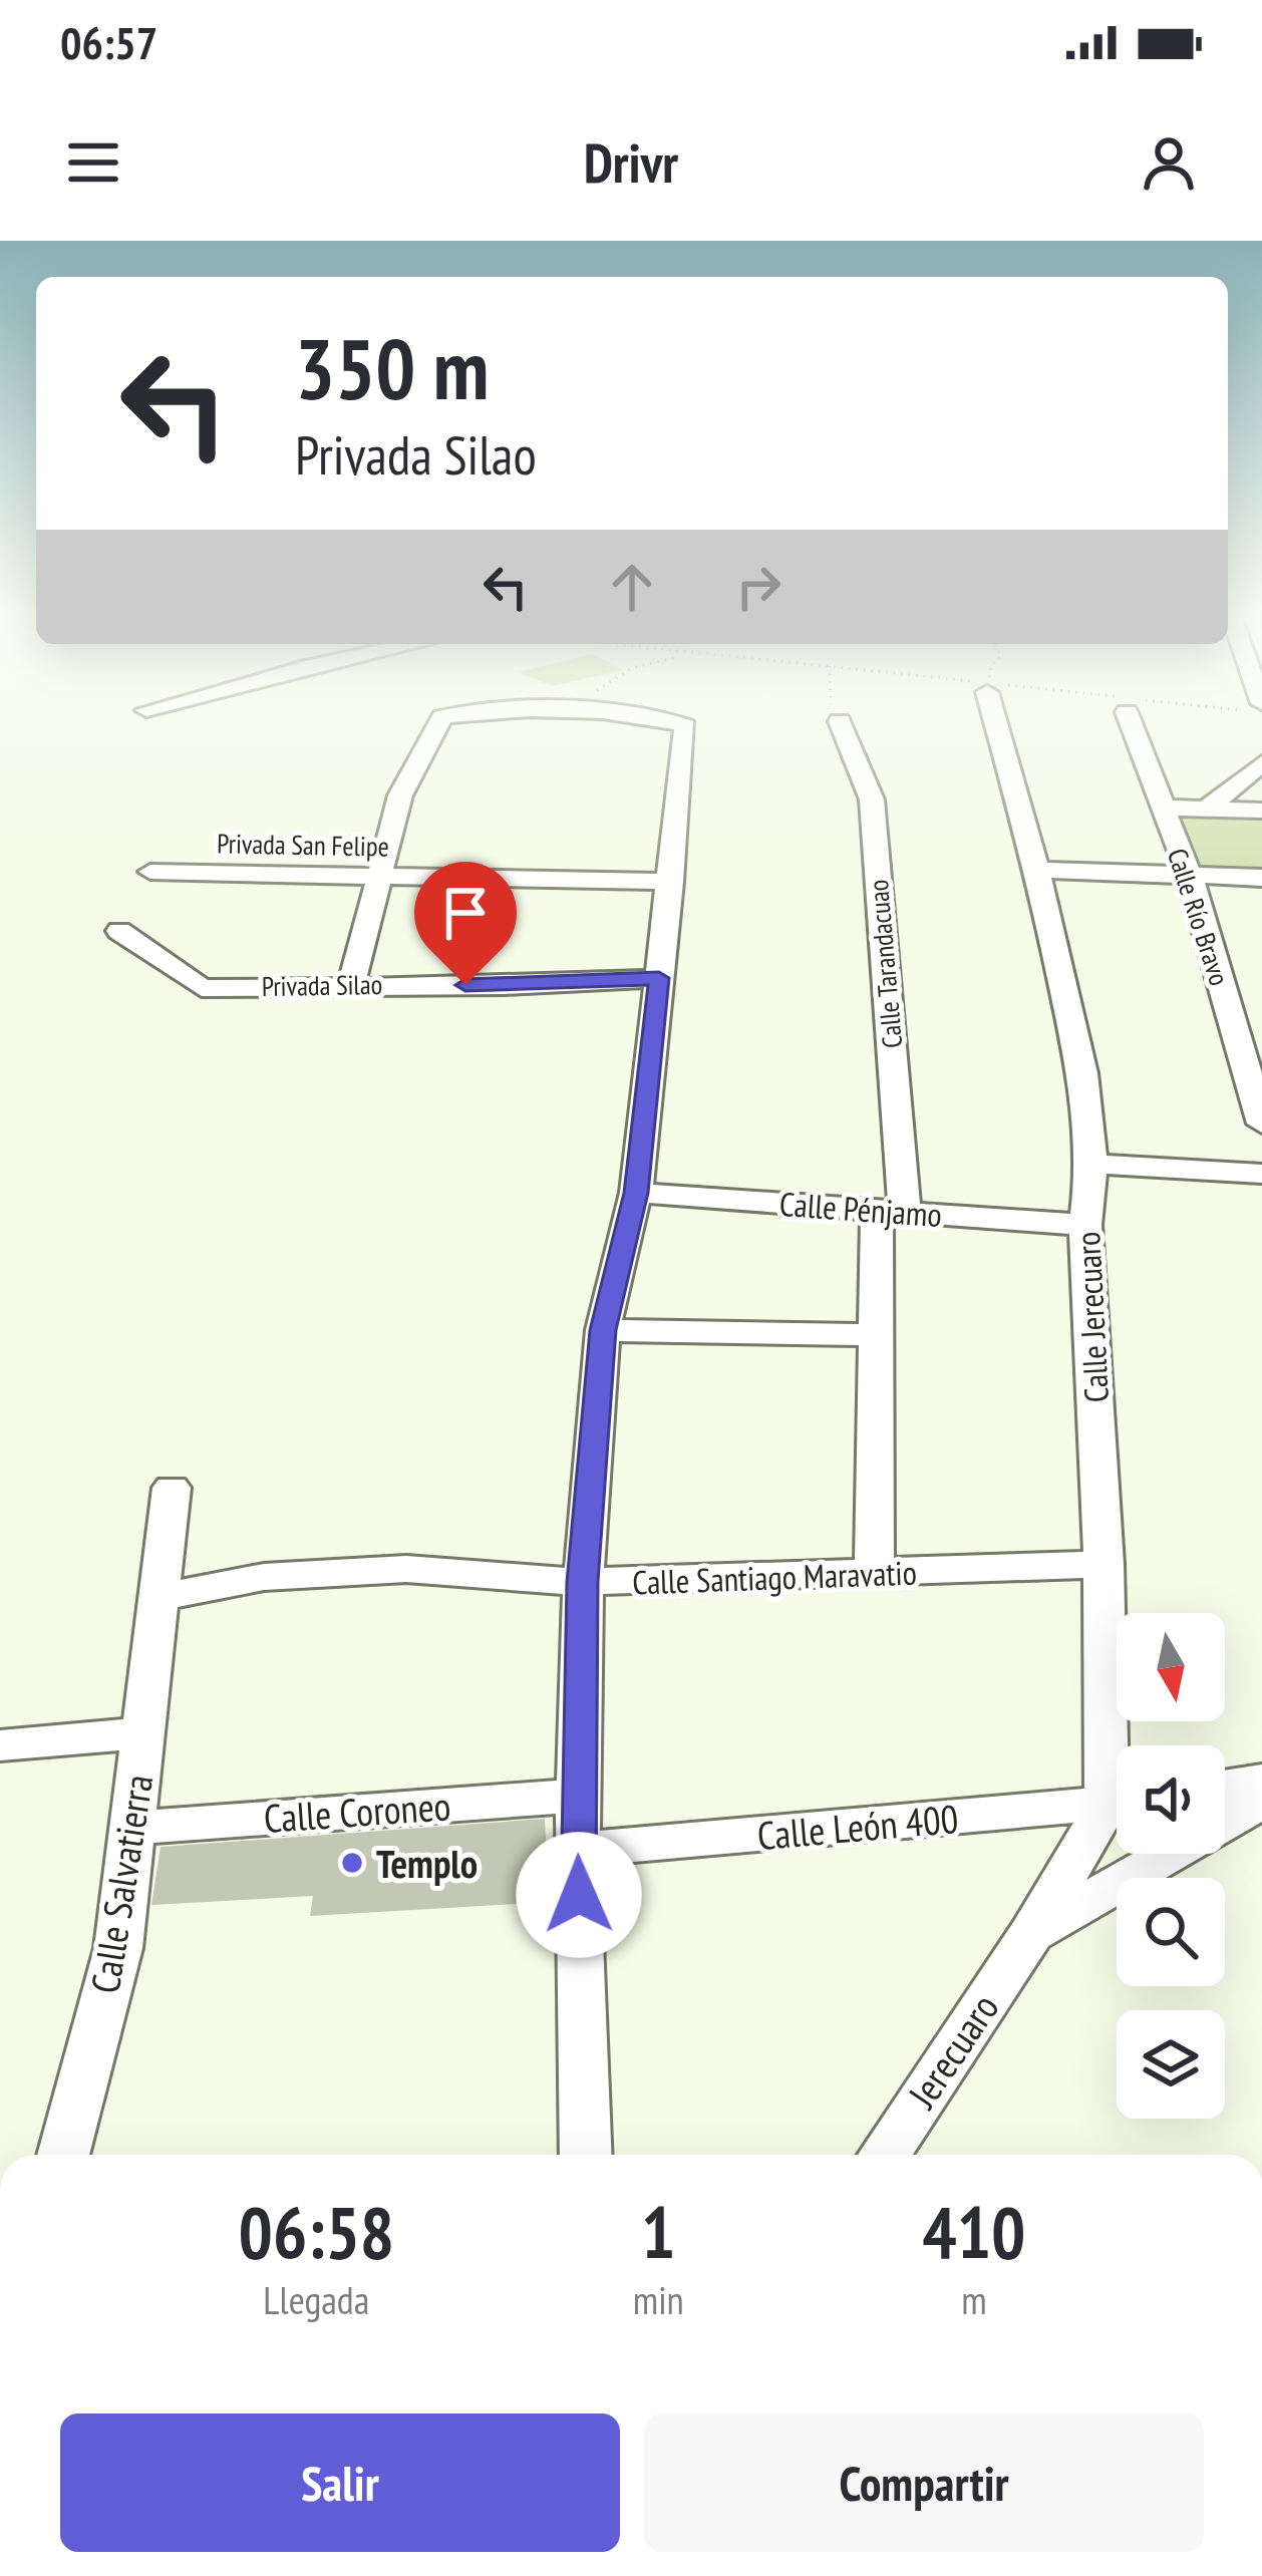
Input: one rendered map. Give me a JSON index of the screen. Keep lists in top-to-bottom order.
{
  "streets": {
    "street": [
      "Privada San Felipe",
      "Calle Río Bravo",
      "Calle Tarandacuao",
      "Privada Silao",
      "Calle Pénjamo",
      "Calle Jerecuaro",
      "Calle Santiago Maravatio",
      "Calle Coroneo",
      "Calle León 400",
      "Calle Salvatierra",
      "Jerecuaro"
    ]
  },
  "crossings": [
    ["Calle Tarandacuao", "Calle Pénjamo"],
    ["Calle Tarandacuao", "Calle Santiago Maravatio"],
    ["Calle Pénjamo", "Calle Jerecuaro"],
    ["Calle Jerecuaro", "Calle Santiago Maravatio"],
    ["Calle Santiago Maravatio", "Calle Salvatierra"],
    ["Calle Coroneo", "Calle Salvatierra"]
  ],
  "places": ["Templo"],
  "north": "bottom",
  "page": {
    "status": "06:57",
    "header": "Drivr",
    "turn": ["350 m", "Privada Silao"],
    "eta": [
      "06:58",
      "Llegada",
      "1",
      "min",
      "410",
      "m"
    ],
    "buttons": ["Salir", "Compartir"]
  }
}
